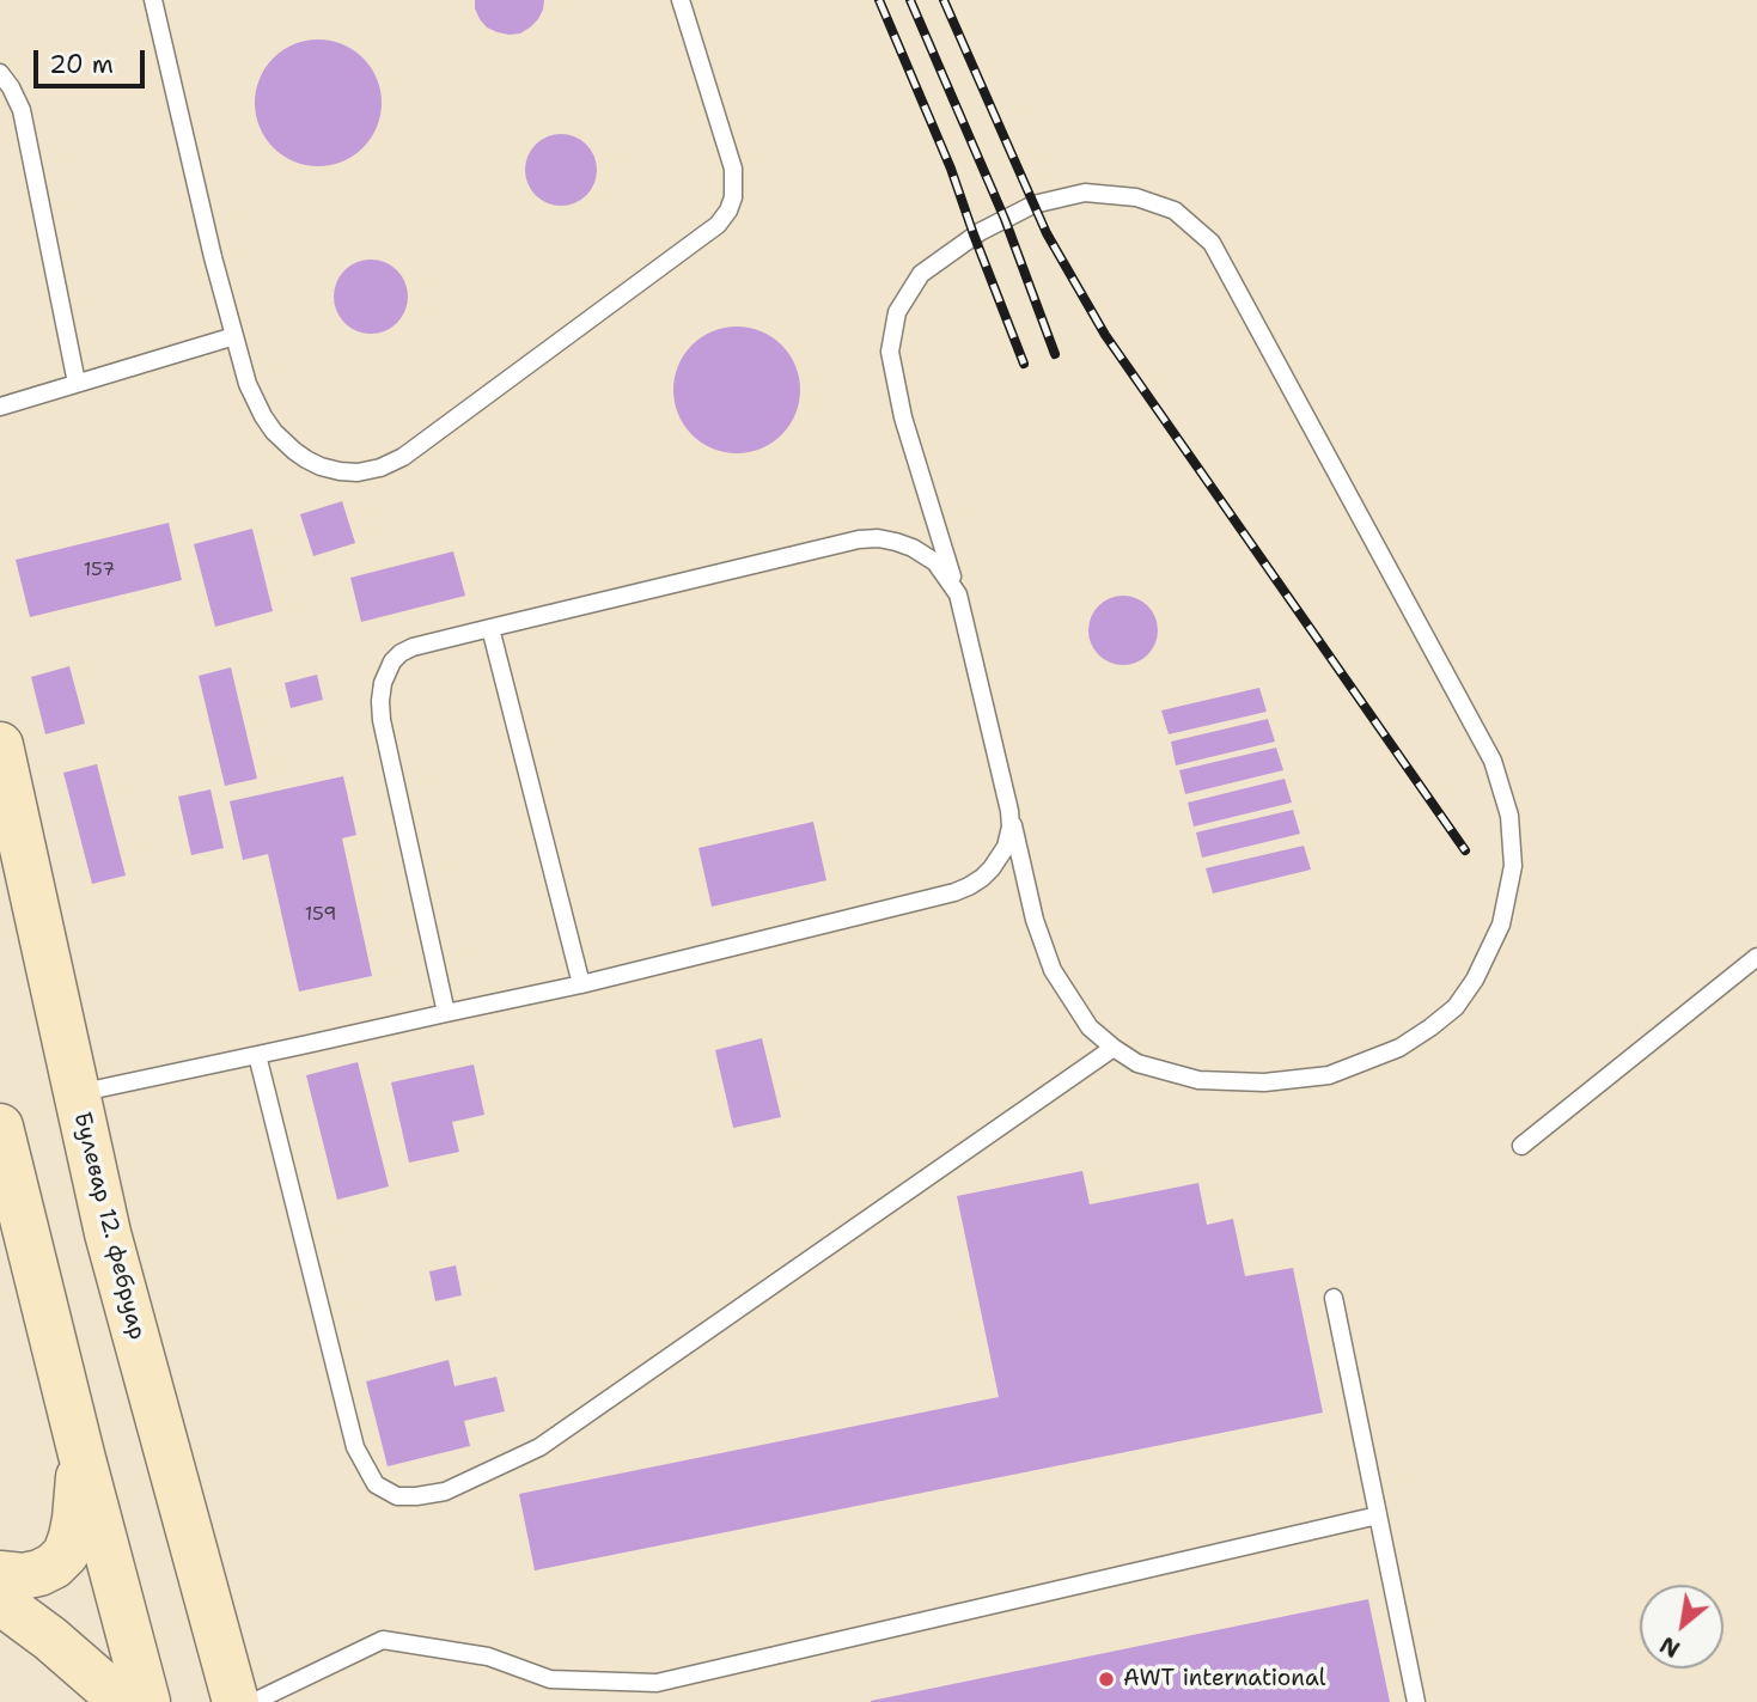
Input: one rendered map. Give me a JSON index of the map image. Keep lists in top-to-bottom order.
{
  "streets": {
    "main road": ["Булевар 12. фебруар"]
  },
  "places": ["AWT international"],
  "house_numbers": ["157", "159"],
  "scale_bar": "20 m",
  "north": "bottom left"
}
